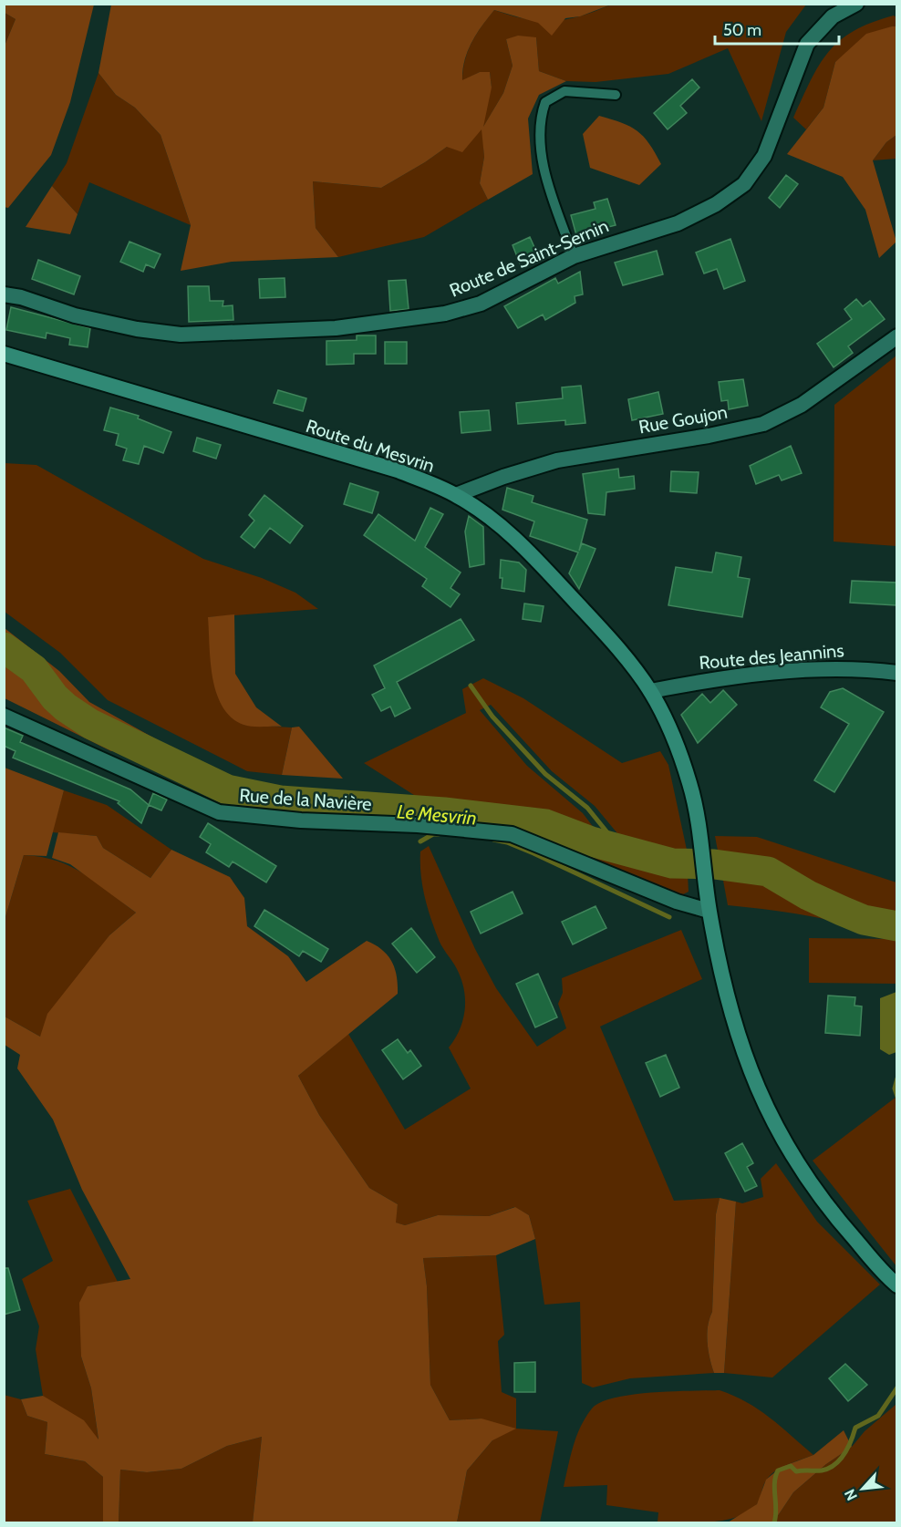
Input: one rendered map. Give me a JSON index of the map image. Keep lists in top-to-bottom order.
{
  "streets": {
    "main road": ["Route du Mesvrin"],
    "street": [
      "Route de Saint-Sernin",
      "Rue Goujon",
      "Route des Jeannins",
      "Rue de la Navière"
    ]
  },
  "crossings": [
    ["Rue Goujon", "Route du Mesvrin"],
    ["Route du Mesvrin", "Route des Jeannins"],
    ["Route du Mesvrin", "Rue de la Navière"]
  ],
  "water": ["Le Mesvrin"],
  "scale_bar": "50 m",
  "north": "bottom left"
}
